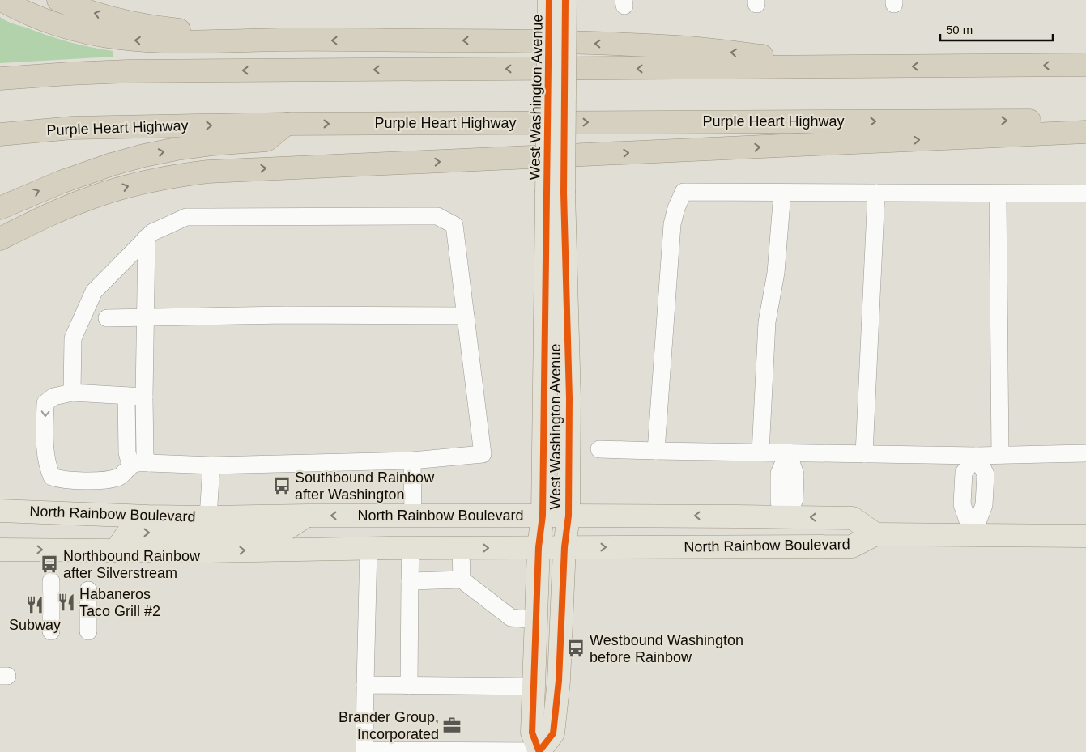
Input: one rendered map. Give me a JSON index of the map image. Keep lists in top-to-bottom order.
{
  "streets": {
    "highway": ["Purple Heart Highway"],
    "main road": ["West Washington Avenue", "North Rainbow Boulevard"]
  },
  "crossings": [
    ["West Washington Avenue", "North Rainbow Boulevard"]
  ],
  "places": {
    "bus stop": ["Southbound Rainbow after Washington", "Northbound Rainbow after Silverstream", "Westbound Washington before Rainbow"],
    "restaurant": ["Habaneros Taco Grill #2", "Subway"],
    "office": ["Brander Group, Incorporated"]
  },
  "scale_bar": "50 m"
}
